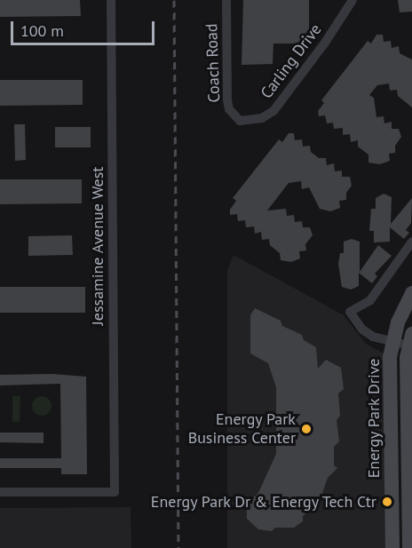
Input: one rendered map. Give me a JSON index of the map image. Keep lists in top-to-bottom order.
{
  "streets": {
    "street": [
      "Carling Drive",
      "Coach Road",
      "Jessamine Avenue West",
      "Energy Park Drive"
    ]
  },
  "crossings": [
    ["Carling Drive", "Coach Road"]
  ],
  "places": ["Energy Park Business Center", "Energy Park Dr & Energy Tech Ctr"],
  "scale_bar": "100 m"
}
